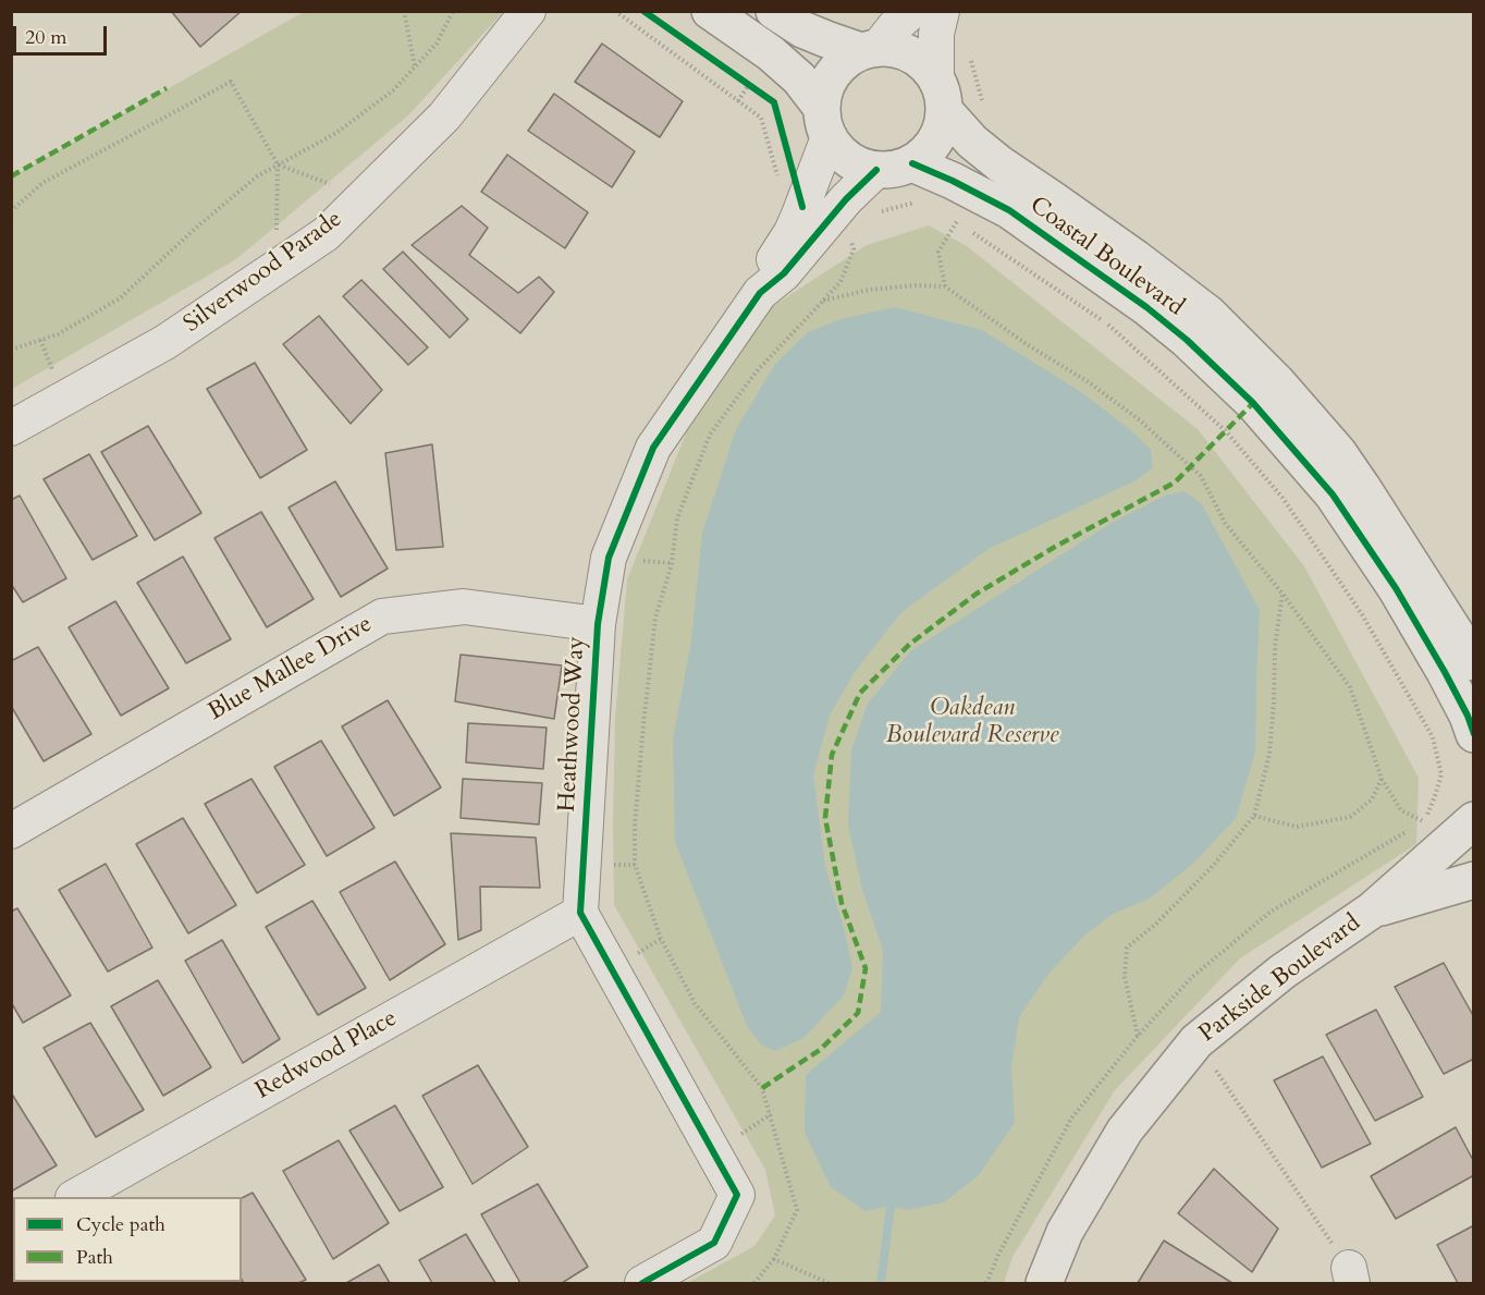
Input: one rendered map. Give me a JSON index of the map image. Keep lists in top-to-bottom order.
{
  "streets": {
    "street": [
      "Coastal Boulevard",
      "Silverwood Parade",
      "Blue Mallee Drive",
      "Heathwood Way",
      "Parkside Boulevard",
      "Redwood Place"
    ]
  },
  "crossings": [
    ["Coastal Boulevard", "Heathwood Way"],
    ["Blue Mallee Drive", "Heathwood Way"],
    ["Heathwood Way", "Redwood Place"]
  ],
  "parks": ["Oakdean Boulevard Reserve"],
  "legend": ["Cycle path", "Path"],
  "scale_bar": "20 m"
}
